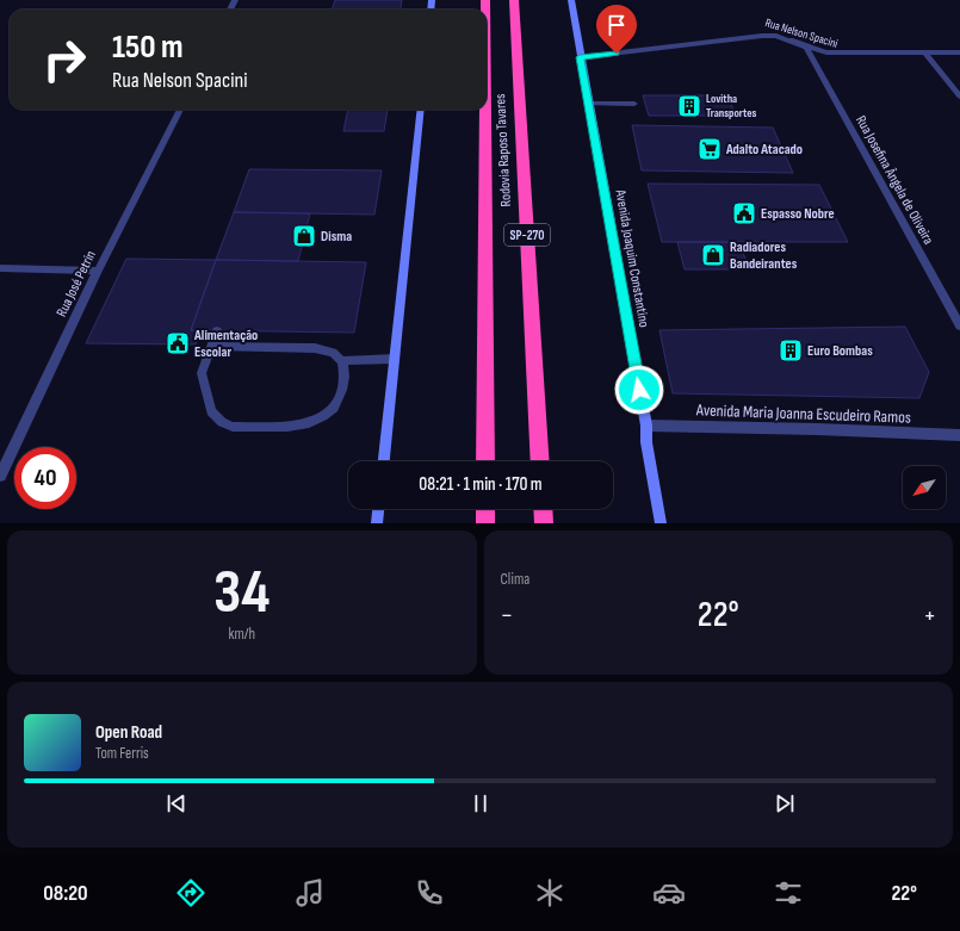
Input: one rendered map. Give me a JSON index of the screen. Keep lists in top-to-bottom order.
{
  "streets": {
    "highway": ["Rodovia Raposo Tavares", "SP-270"],
    "street": [
      "Rua Nelson Spacini",
      "Rua Josefina Ângela de Oliveira",
      "Avenida Joaquim Constantino",
      "Rua José Petrin",
      "Avenida Maria Joanna Escudeiro Ramos"
    ]
  },
  "crossings": [
    ["Rua Nelson Spacini", "Rua Josefina Ângela de Oliveira"],
    ["Rua Nelson Spacini", "Avenida Joaquim Constantino"],
    ["Avenida Joaquim Constantino", "Avenida Maria Joanna Escudeiro Ramos"]
  ],
  "places": {
    "building": ["Lovitha Transportes", "Euro Bombas"],
    "supermarket": ["Adalto Atacado"],
    "public building": ["Espasso Nobre", "Alimentação Escolar"],
    "shop": ["Disma", "Radiadores Bandeirantes"]
  },
  "north": "bottom left",
  "page": {
    "turn": ["150 m", "Rua Nelson Spacini"],
    "limit": "40",
    "trip": "08:21 · 1 min · 170 m",
    "tile": [
      ["34", "km/h"],
      "Clima"
    ],
    "heat": ["−", "22°", "+"],
    "song": ["Open Road", "Tom Ferris"],
    "tabs": ["08:20", "22°"]
  }
}
